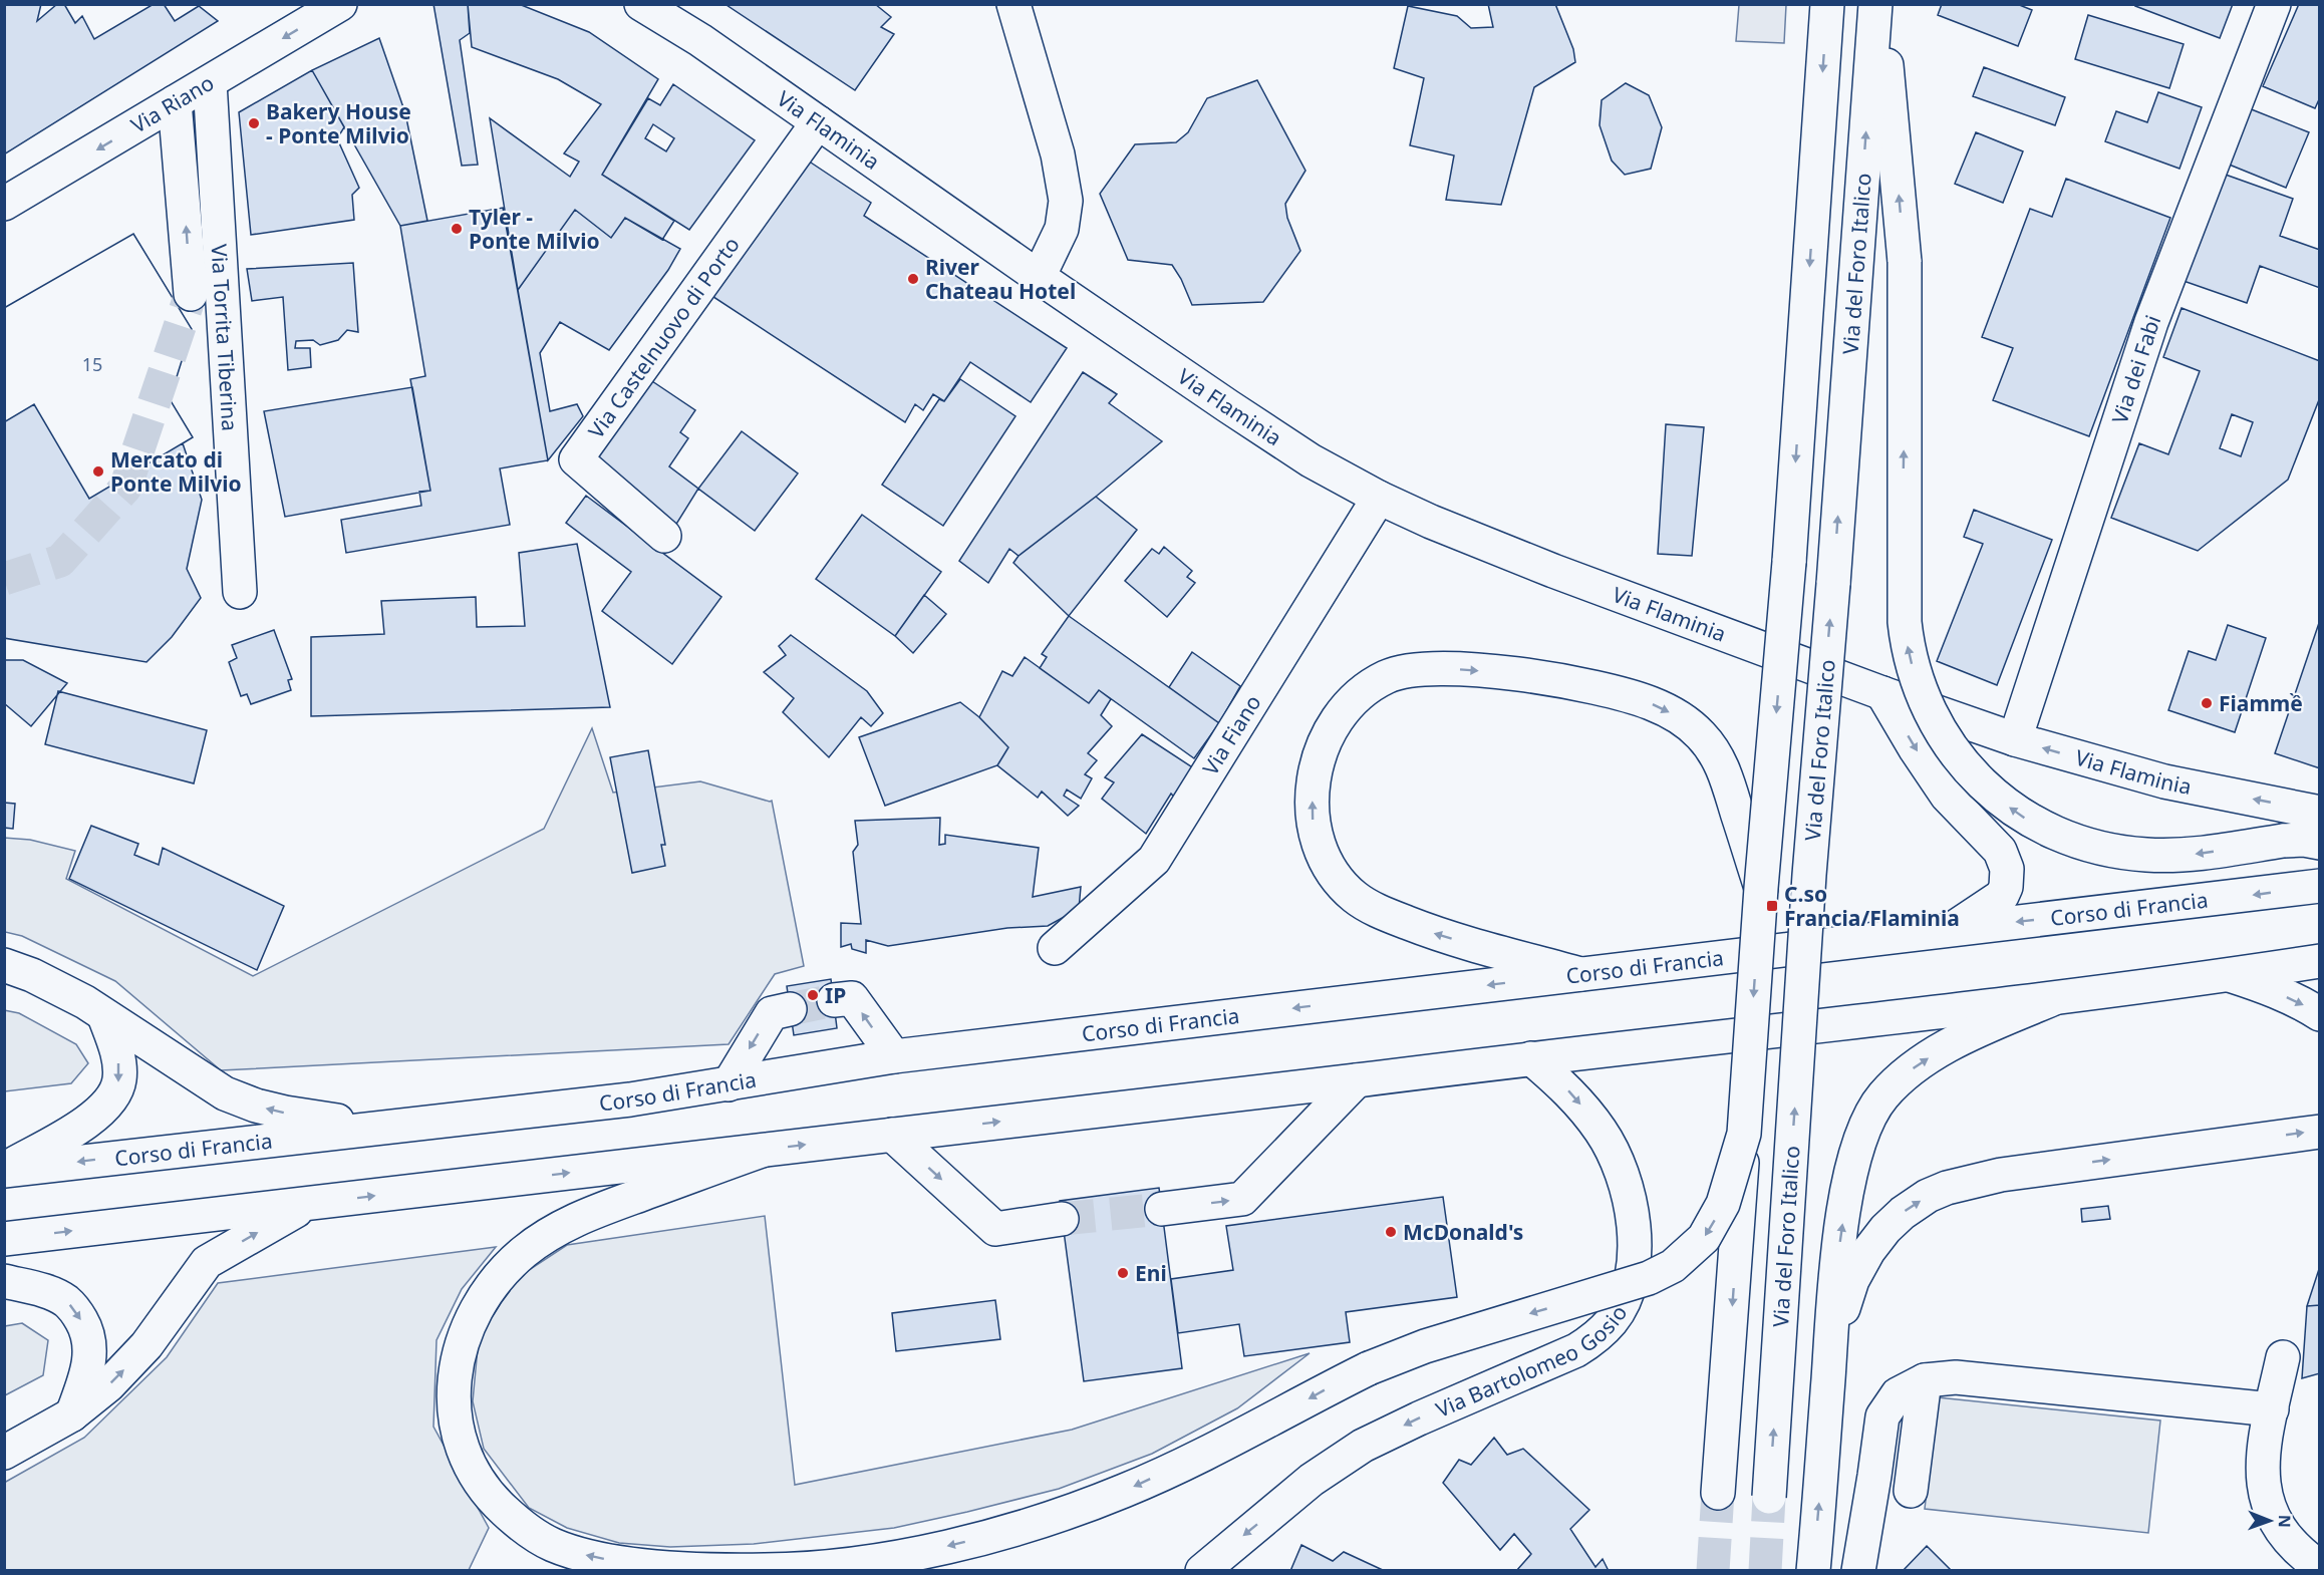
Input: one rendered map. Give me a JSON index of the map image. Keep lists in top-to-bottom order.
{
  "streets": {
    "main road": [
      "Via Riano",
      "Via Flaminia",
      "Via del Foro Italico",
      "Via Torrita Tiberina",
      "Via Castelnuovo di Porto",
      "Via dei Fabi",
      "Via Fiano",
      "Corso di Francia",
      "Via Bartolomeo Gosio"
    ]
  },
  "crossings": [
    ["Via Riano", "Via Torrita Tiberina"],
    ["Via Flaminia", "Via Castelnuovo di Porto"],
    ["Via Flaminia", "Via dei Fabi"],
    ["Via Flaminia", "Via Fiano"]
  ],
  "one_way": ["Via Riano"],
  "places": {
    "other": [
      "Bakery House - Ponte Milvio",
      "Tyler - Ponte Milvio",
      "River Chateau Hotel",
      "Mercato di Ponte Milvio",
      "Fiammề",
      "IP",
      "McDonald's",
      "Eni"
    ],
    "transit": ["C.so Francia/Flaminia"]
  },
  "house_numbers": ["15"],
  "north": "right"
}
